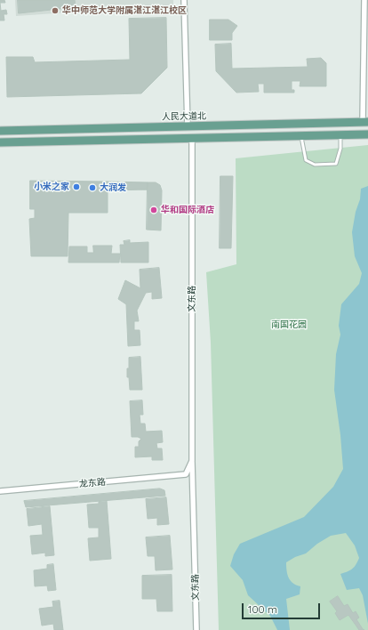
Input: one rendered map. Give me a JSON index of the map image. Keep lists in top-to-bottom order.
{
  "streets": {
    "main road": ["人民大道北"],
    "street": ["文东路", "龙东路"]
  },
  "crossings": [
    ["文东路", "龙东路"]
  ],
  "parks": ["南国花园"],
  "places": [
    "华中师范大学附属湛江湛江校区",
    "小米之家",
    "大润发",
    "华和国际酒店"
  ],
  "scale_bar": "100 m"
}
